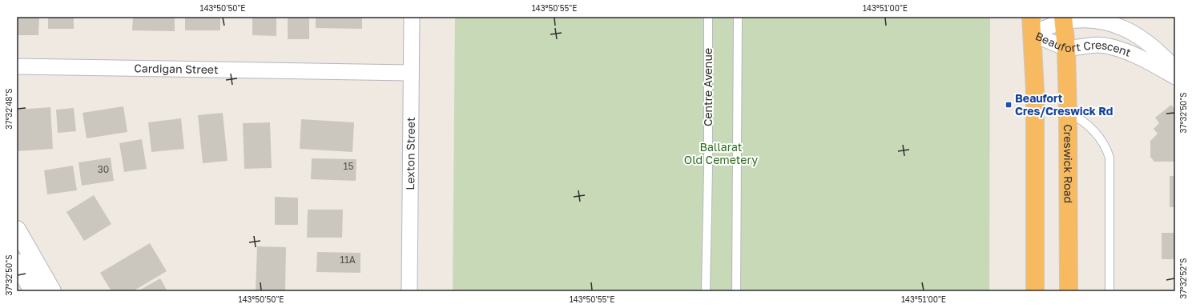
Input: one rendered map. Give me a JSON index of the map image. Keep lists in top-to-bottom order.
{
  "streets": {
    "highway": ["Creswick Road"],
    "street": ["Beaufort Crescent", "Cardigan Street", "Lexton Street"],
    "lane": ["Centre Avenue"]
  },
  "crossings": [
    ["Beaufort Crescent", "Creswick Road"],
    ["Cardigan Street", "Lexton Street"]
  ],
  "parks": ["Ballarat Old Cemetery"],
  "places": {
    "transit": ["Beaufort Cres/Creswick Rd"]
  },
  "house_numbers": ["15", "30", "11A"],
  "coordinates": [
    "143°50'50\"E",
    "143°50'55\"E",
    "143°51'00\"E",
    "37°32'48\"S",
    "37°32'50\"S",
    "37°32'52\"S"
  ]
}
